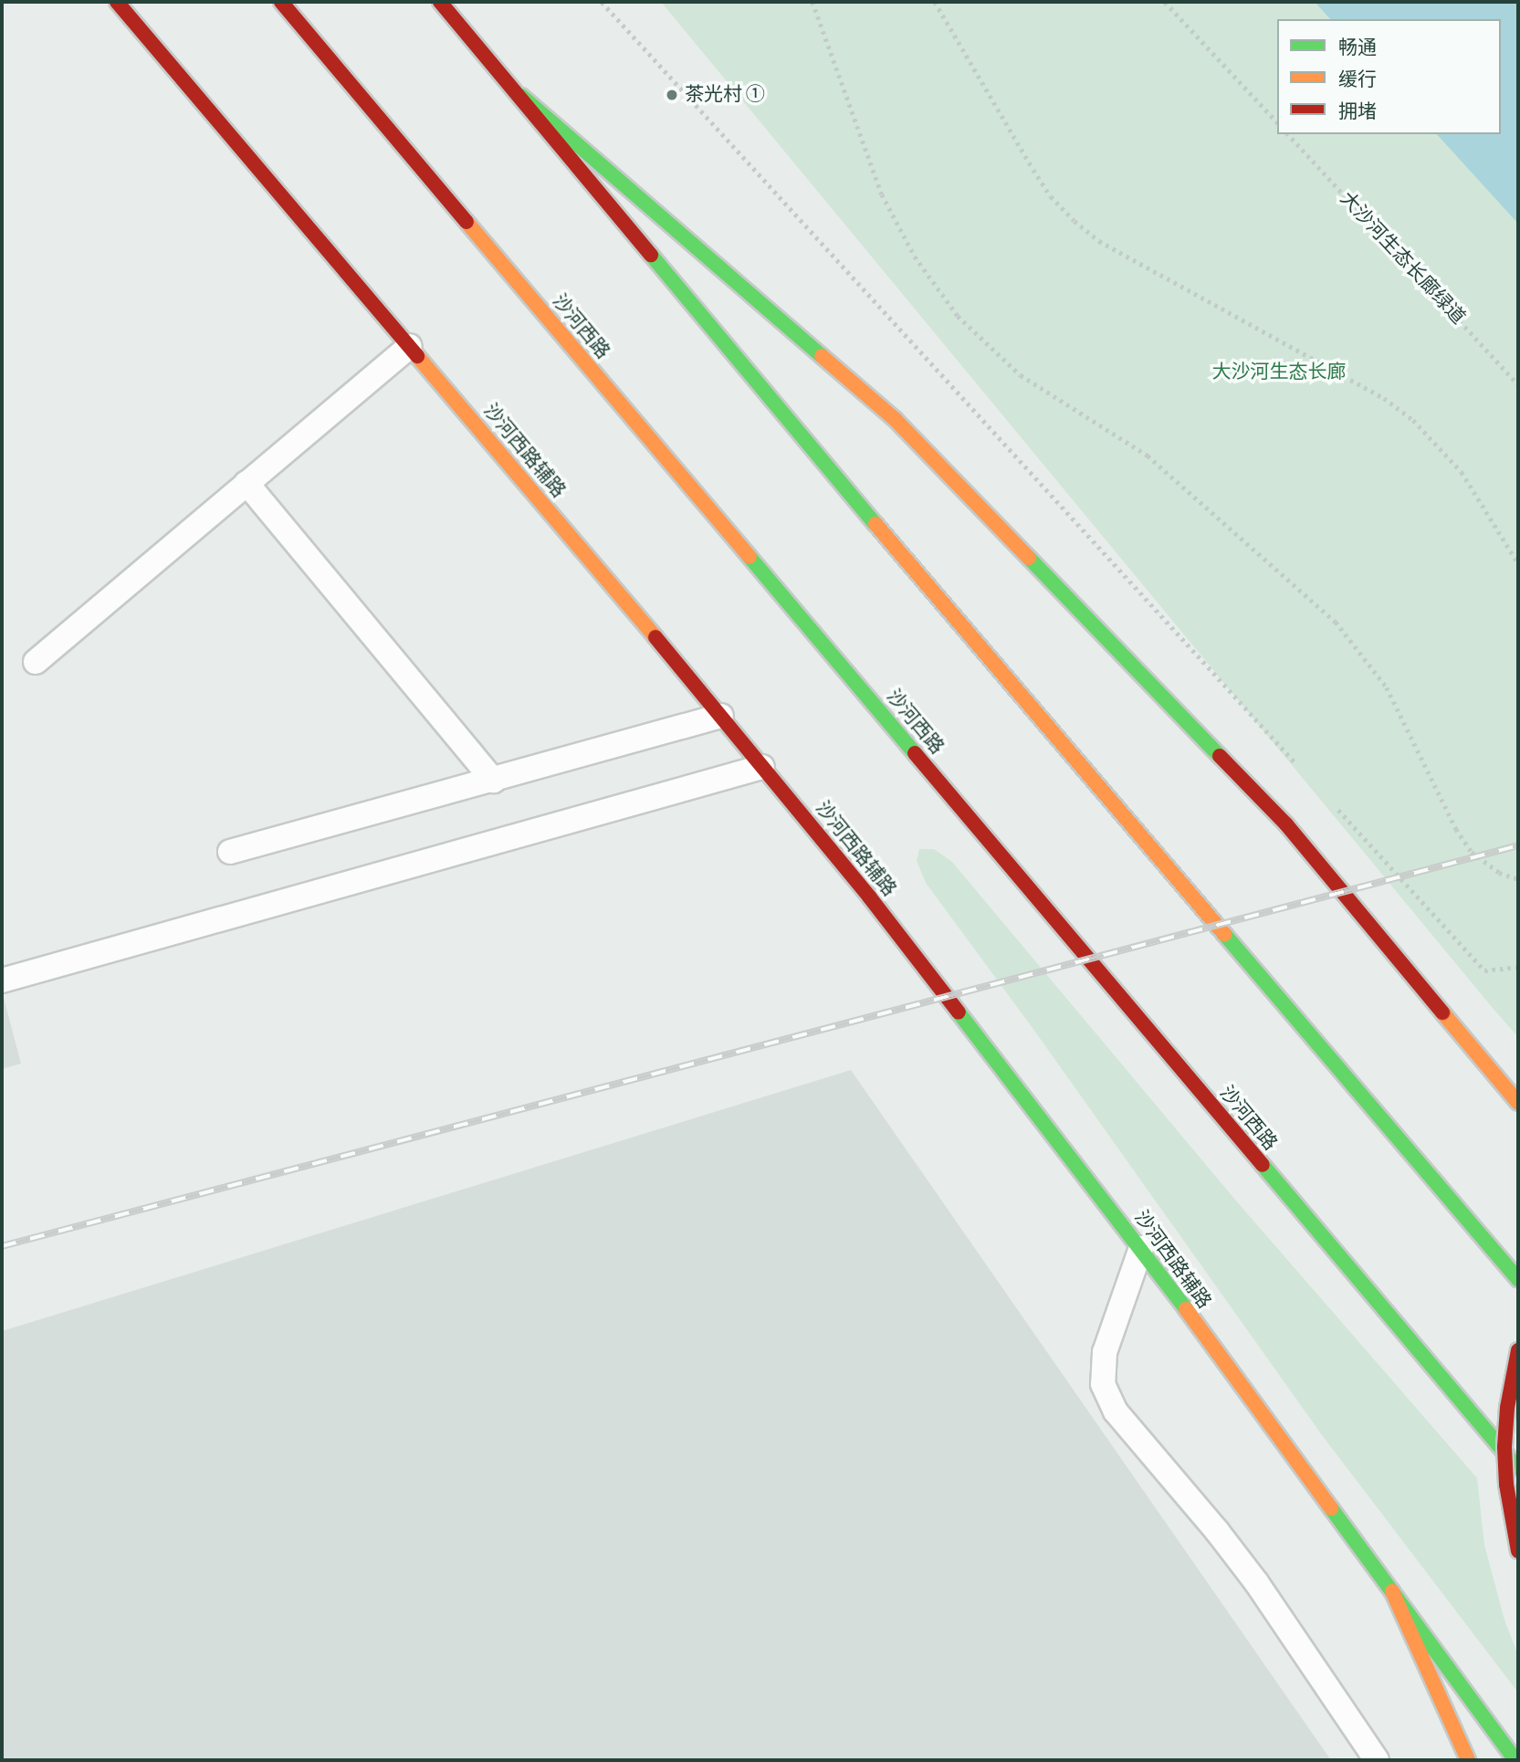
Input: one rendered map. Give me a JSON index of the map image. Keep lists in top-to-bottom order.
{
  "streets": {
    "main road": ["沙河西路", "沙河西路辅路"],
    "path": ["大沙河生态长廊绿道"]
  },
  "parks": ["大沙河生态长廊"],
  "places": ["茶光村 ①"],
  "legend": ["畅通", "缓行", "拥堵"]
}
